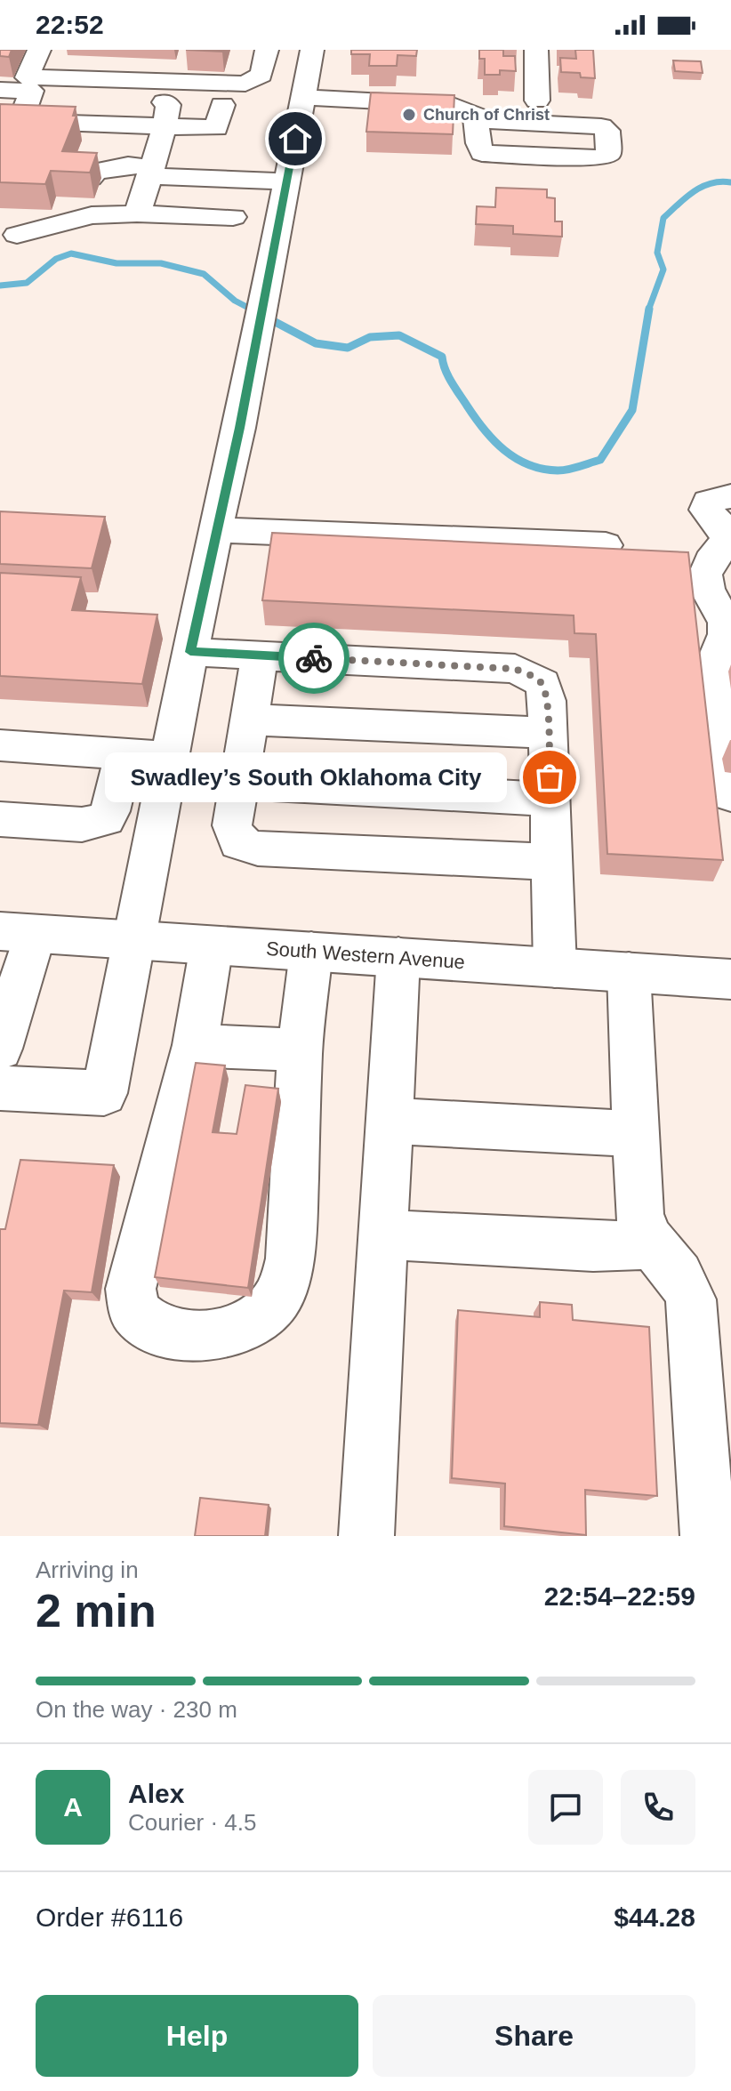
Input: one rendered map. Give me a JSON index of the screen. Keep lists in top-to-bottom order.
{
  "streets": {
    "street": ["South Western Avenue"]
  },
  "places": ["Church of Christ", "Swadley’s South Oklahoma City"],
  "page": {
    "status": "22:52",
    "bubble": "Swadley’s South Oklahoma City",
    "heading": ["2 min", "Arriving in", "22:54–22:59"],
    "panel": [
      "Alex",
      "Courier · 4.5",
      "Order #6116",
      "$44.28"
    ],
    "bar": "On the way · 230 m",
    "round": "A",
    "buttons": ["Help", "Share"]
  }
}
